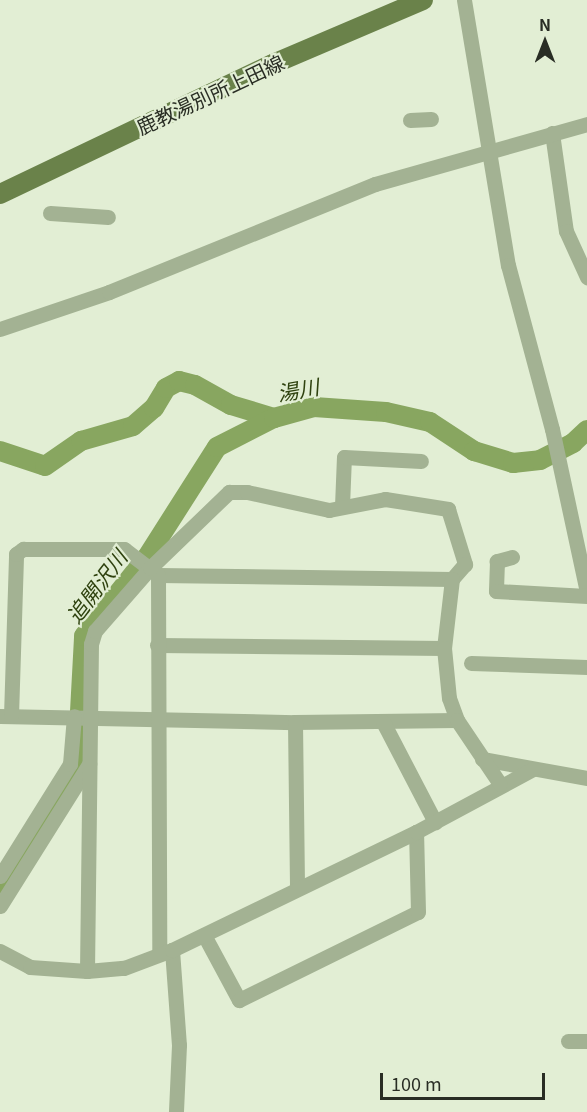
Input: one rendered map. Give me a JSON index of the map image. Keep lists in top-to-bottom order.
{
  "streets": {
    "main road": ["鹿教湯別所上田線"]
  },
  "water": ["湯川", "追開沢川"],
  "scale_bar": "100 m",
  "north": "top"
}
